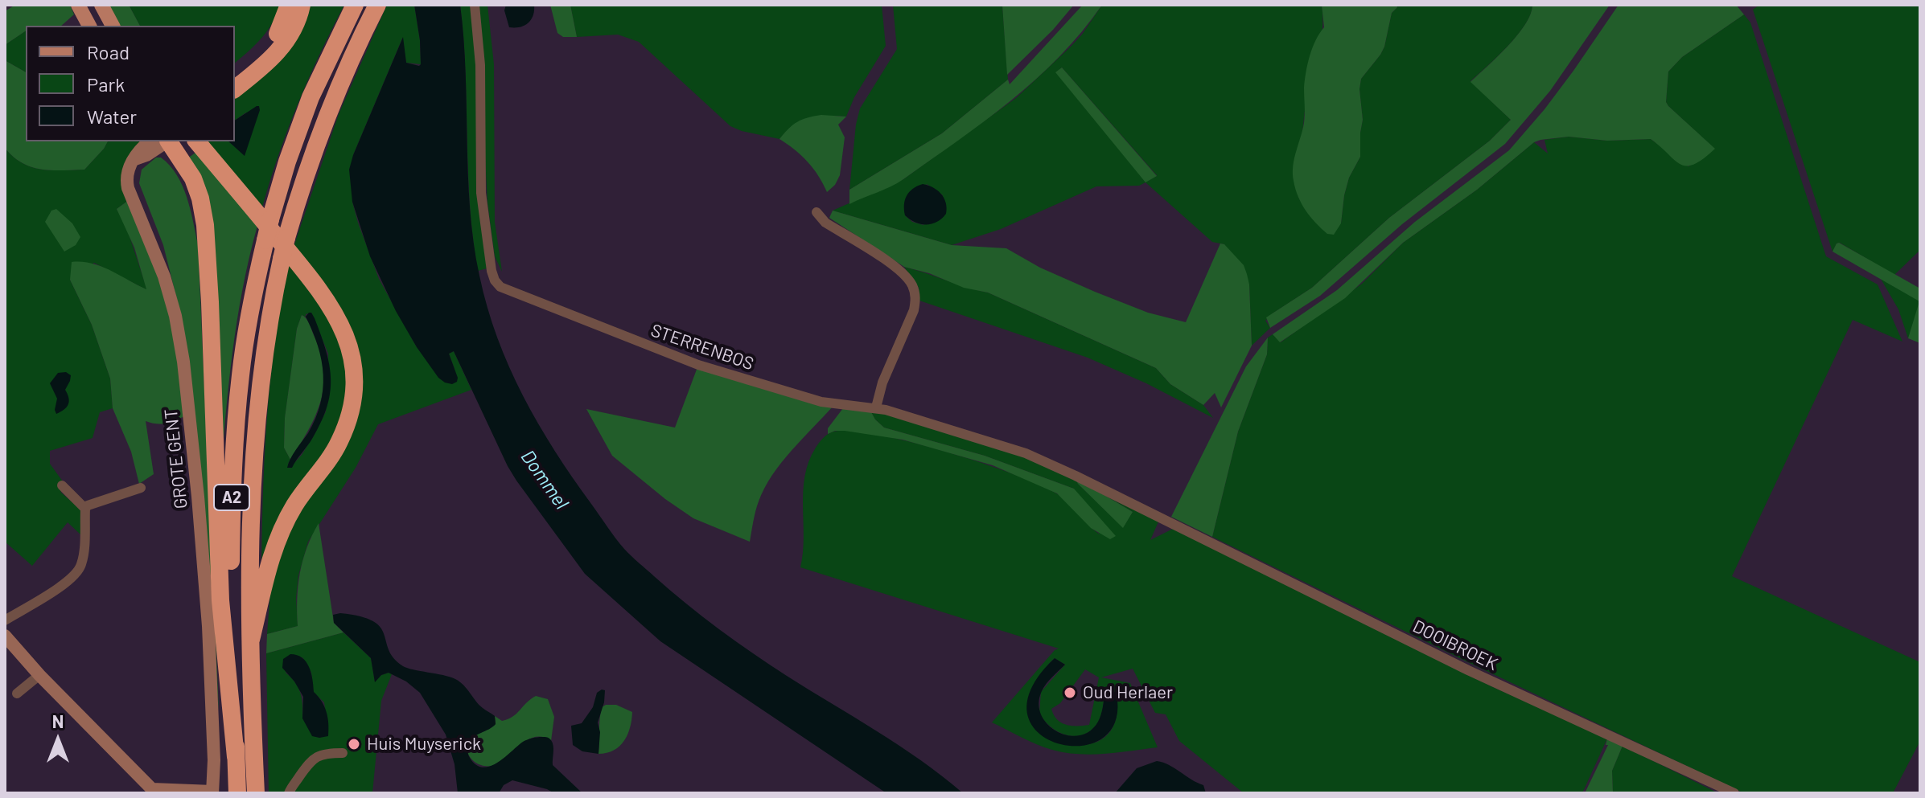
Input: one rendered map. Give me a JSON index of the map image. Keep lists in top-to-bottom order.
{
  "streets": {
    "highway": ["A2"],
    "street": ["STERRENBOS", "GROTE GENT", "DOOIBROEK"]
  },
  "crossings": [
    ["STERRENBOS", "DOOIBROEK"]
  ],
  "water": ["Dommel"],
  "places": ["Oud Herlaer", "Huis Muyserick"],
  "legend": ["Road", "Park", "Water"],
  "north": "top"
}
